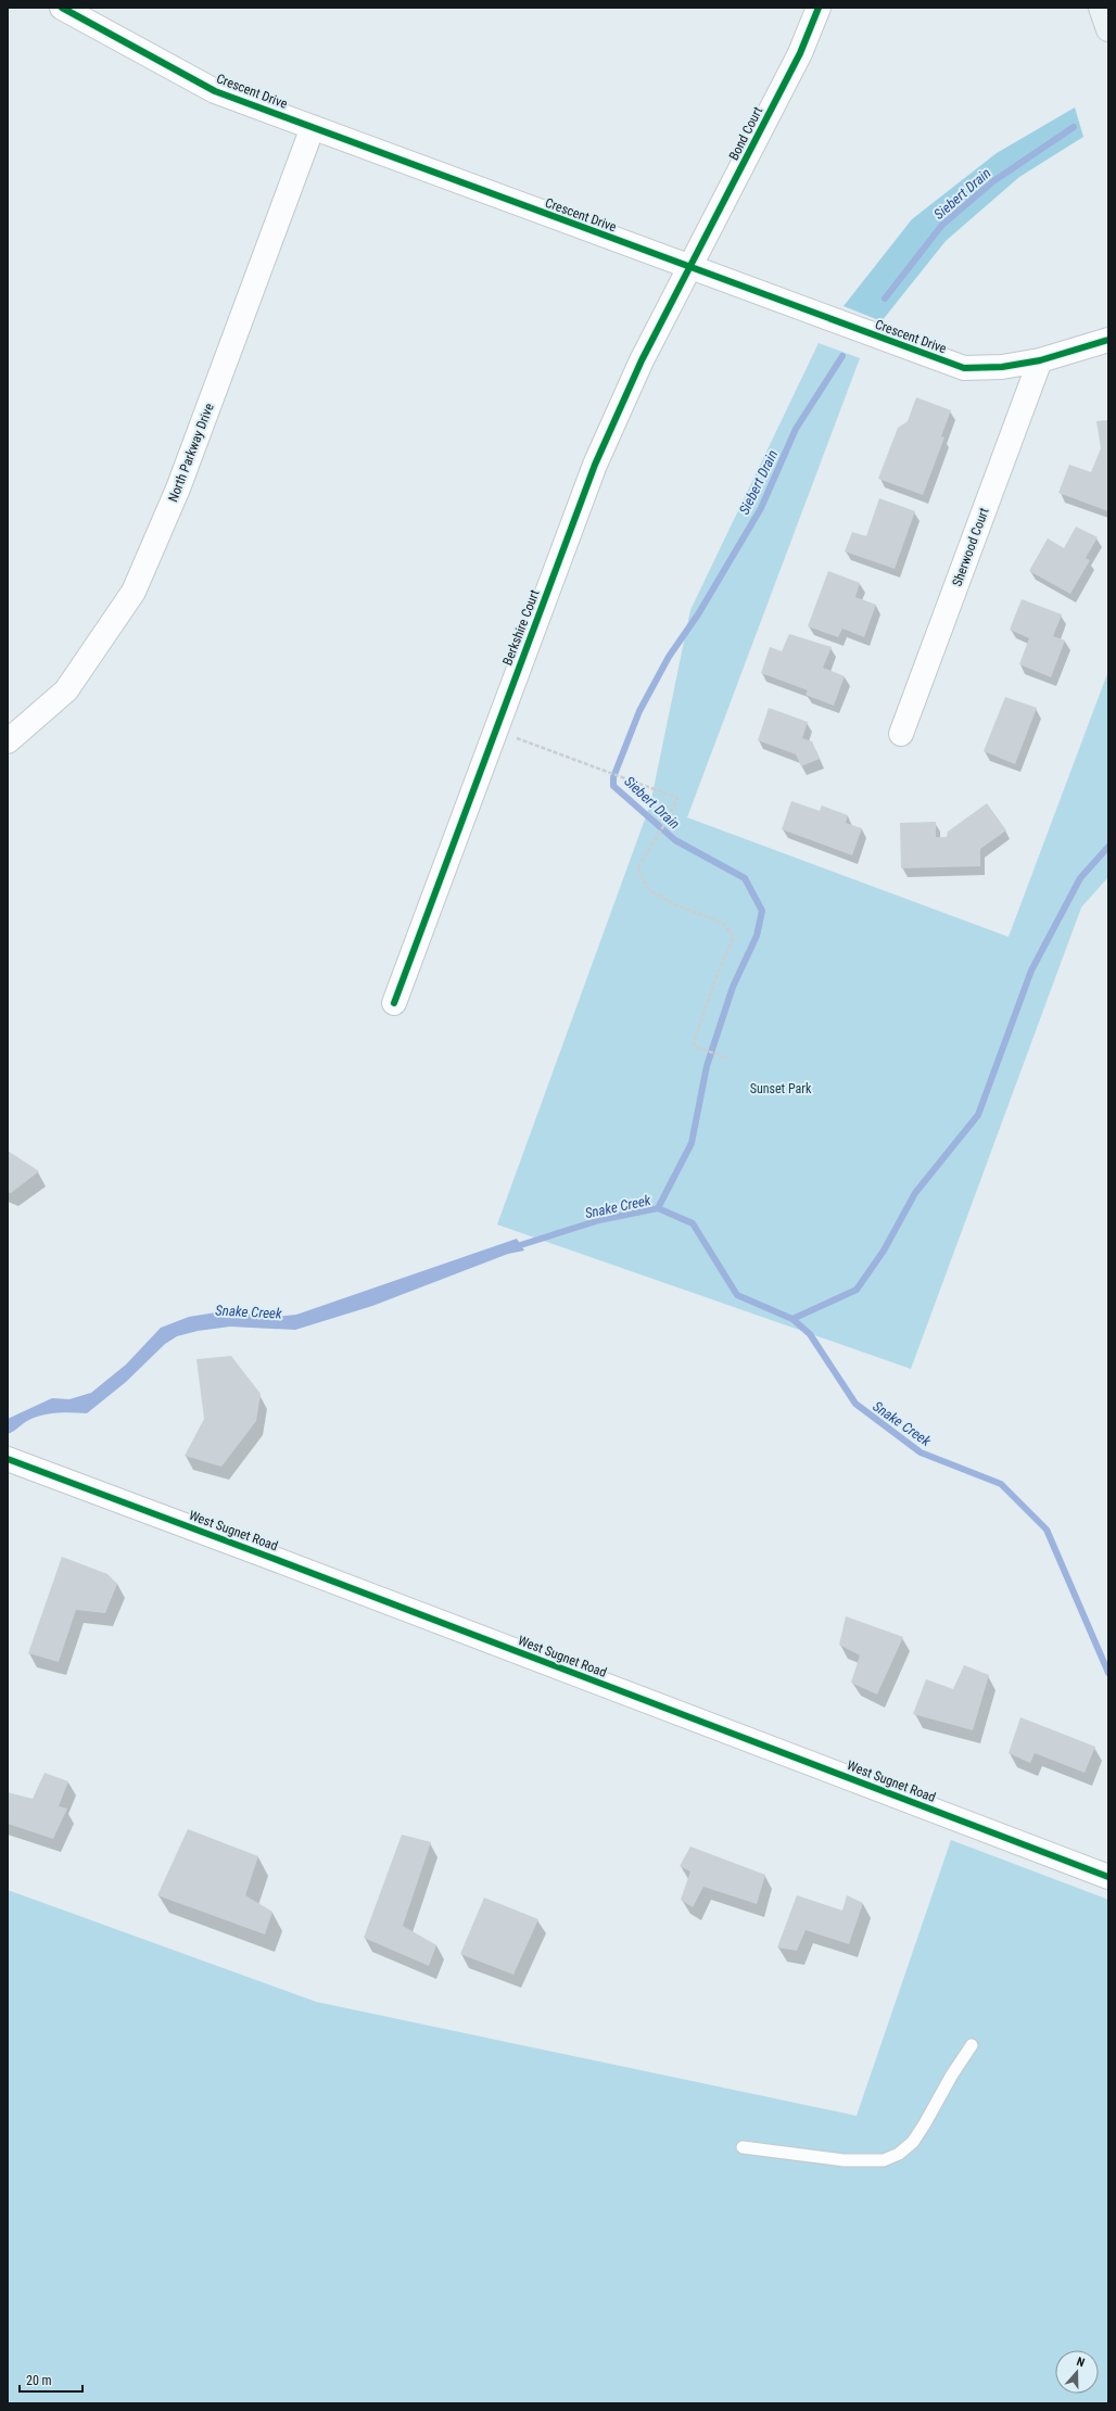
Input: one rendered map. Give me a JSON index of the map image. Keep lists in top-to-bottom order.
{
  "streets": {
    "street": [
      "Crescent Drive",
      "Bond Court",
      "North Parkway Drive",
      "Sherwood Court",
      "Berkshire Court",
      "West Sugnet Road"
    ]
  },
  "crossings": [
    ["Crescent Drive", "Bond Court"],
    ["Crescent Drive", "North Parkway Drive"],
    ["Crescent Drive", "Sherwood Court"],
    ["Crescent Drive", "Berkshire Court"],
    ["Bond Court", "Berkshire Court"]
  ],
  "water": ["Siebert Drain", "Snake Creek"],
  "parks": ["Sunset Park"],
  "scale_bar": "20 m",
  "north": "top"
}
